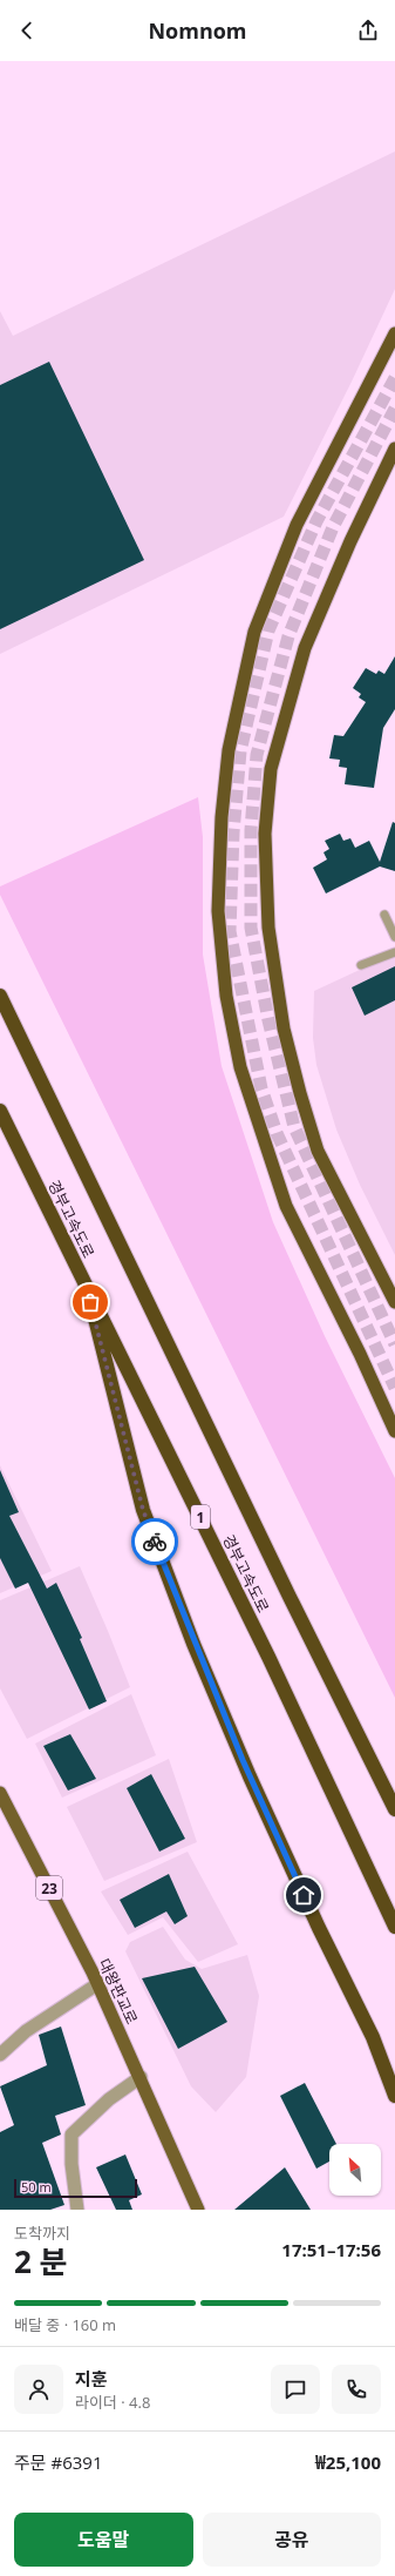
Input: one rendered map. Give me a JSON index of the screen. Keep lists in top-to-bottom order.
{
  "streets": {
    "highway": ["경부고속도로", "1"],
    "main road": ["23", "대왕판교로"]
  },
  "scale_bar": "50 m",
  "north": "top left",
  "page": {
    "header": "Nomnom",
    "scale": "50 m",
    "heading": ["2 분", "도착까지", "17:51–17:56"],
    "panel": [
      "지훈",
      "라이더 · 4.8",
      "주문 #6391",
      "₩25,100"
    ],
    "bar": "배달 중 · 160 m",
    "buttons": ["도움말", "공유"]
  }
}
